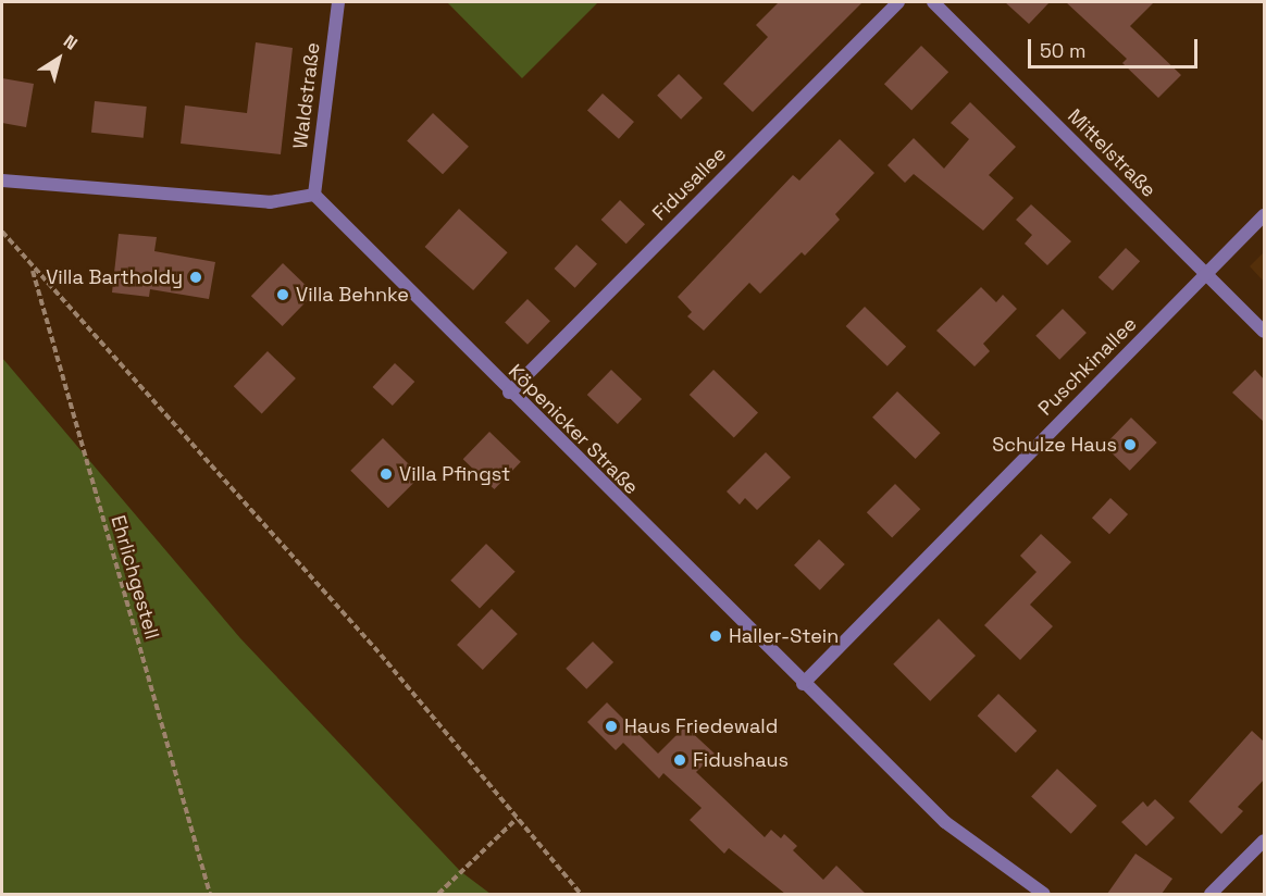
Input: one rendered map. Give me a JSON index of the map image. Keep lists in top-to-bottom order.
{
  "streets": {
    "street": [
      "Waldstraße",
      "Mittelstraße",
      "Fidusallee",
      "Puschkinallee",
      "Köpenicker Straße"
    ],
    "path": ["Ehrlichgestell"]
  },
  "crossings": [
    ["Waldstraße", "Köpenicker Straße"],
    ["Mittelstraße", "Puschkinallee"],
    ["Fidusallee", "Köpenicker Straße"],
    ["Puschkinallee", "Köpenicker Straße"]
  ],
  "places": [
    "Villa Bartholdy",
    "Villa Behnke",
    "Schulze Haus",
    "Villa Pfingst",
    "Haller-Stein",
    "Haus Friedewald",
    "Fidushaus"
  ],
  "scale_bar": "50 m",
  "north": "top right"
}
